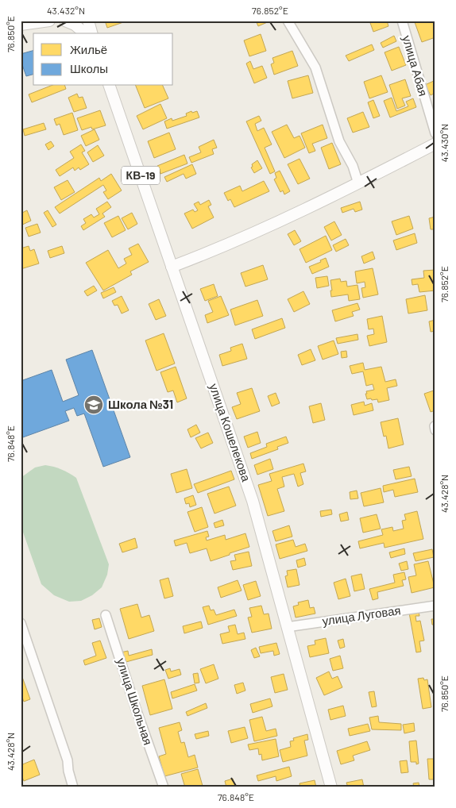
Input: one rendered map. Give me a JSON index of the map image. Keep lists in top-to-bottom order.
{
  "streets": {
    "main road": ["КВ-19", "улица Кошелекова"],
    "street": ["улица Абая", "улица Луговая", "улица Школьная"]
  },
  "crossings": [
    ["улица Кошелекова", "улица Луговая"]
  ],
  "places": {
    "school or university": ["Школа №31"]
  },
  "legend": ["Жильё", "Школы"],
  "coordinates": [
    "43.432°N",
    "76.852°E",
    "76.850°E",
    "43.430°N",
    "76.848°E",
    "43.428°N"
  ]
}
